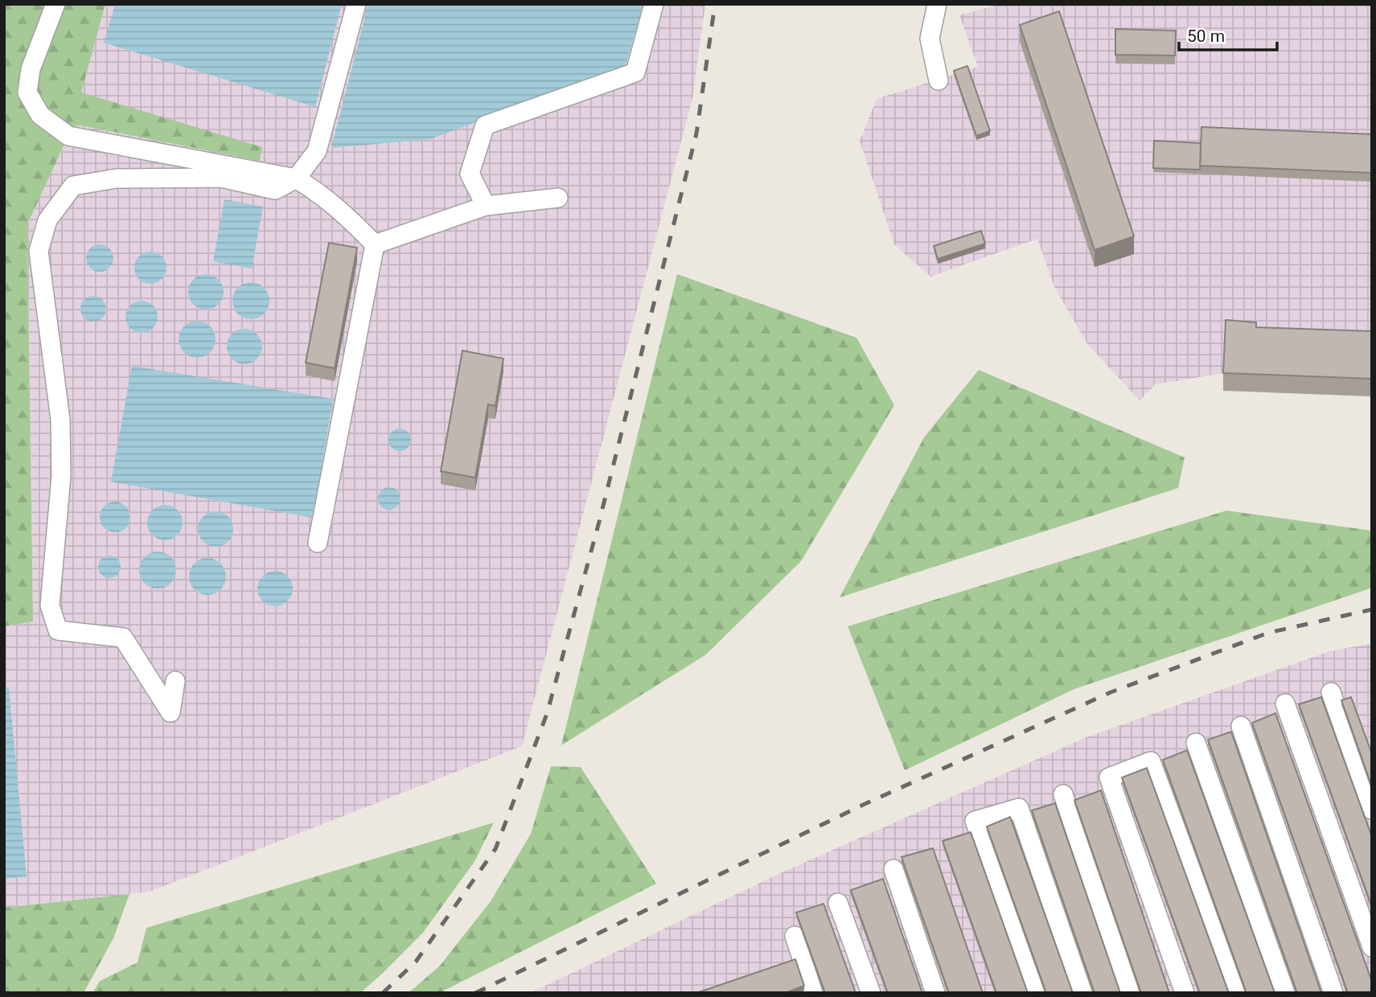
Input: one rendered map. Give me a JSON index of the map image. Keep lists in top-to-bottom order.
{
  "scale_bar": "50 m"
}
